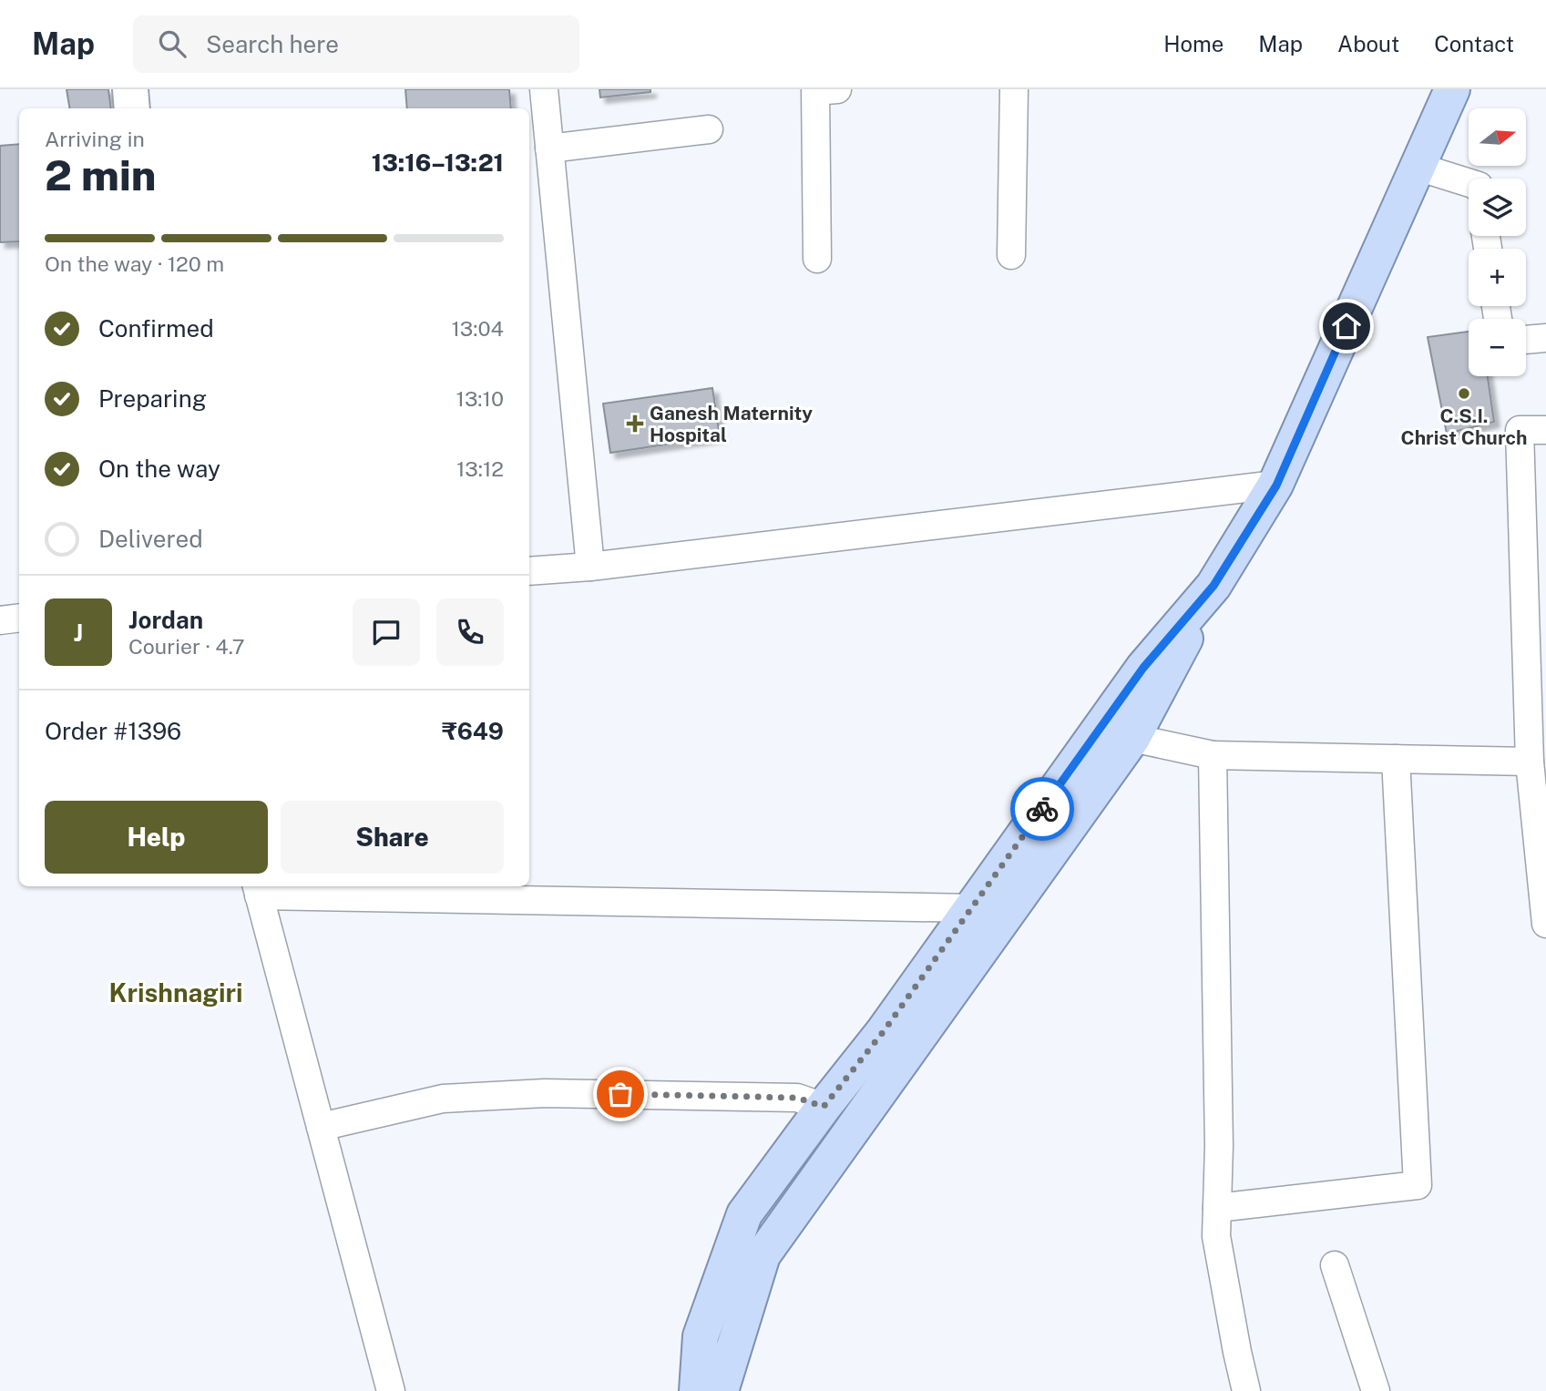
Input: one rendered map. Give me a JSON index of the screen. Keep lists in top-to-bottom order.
{
  "districts": ["Krishnagiri"],
  "places": {
    "other": ["C.S.I. Christ Church"],
    "health": ["Ganesh Maternity Hospital"]
  },
  "north": "right",
  "page": {
    "header": "Map",
    "search": "Search here",
    "nav": [
      "Home",
      "Map",
      "About",
      "Contact"
    ],
    "map_buttons": ["+", "−"],
    "heading": ["2 min", "Arriving in", "13:16–13:21"],
    "panel": [
      "Jordan",
      "Courier · 4.7",
      "Order #1396",
      "₹649"
    ],
    "bar": "On the way · 120 m",
    "list": [
      ["Confirmed", "13:04"],
      ["Preparing", "13:10"],
      ["On the way", "13:12"],
      "Delivered"
    ],
    "round": "J",
    "buttons": ["Help", "Share"]
  }
}
